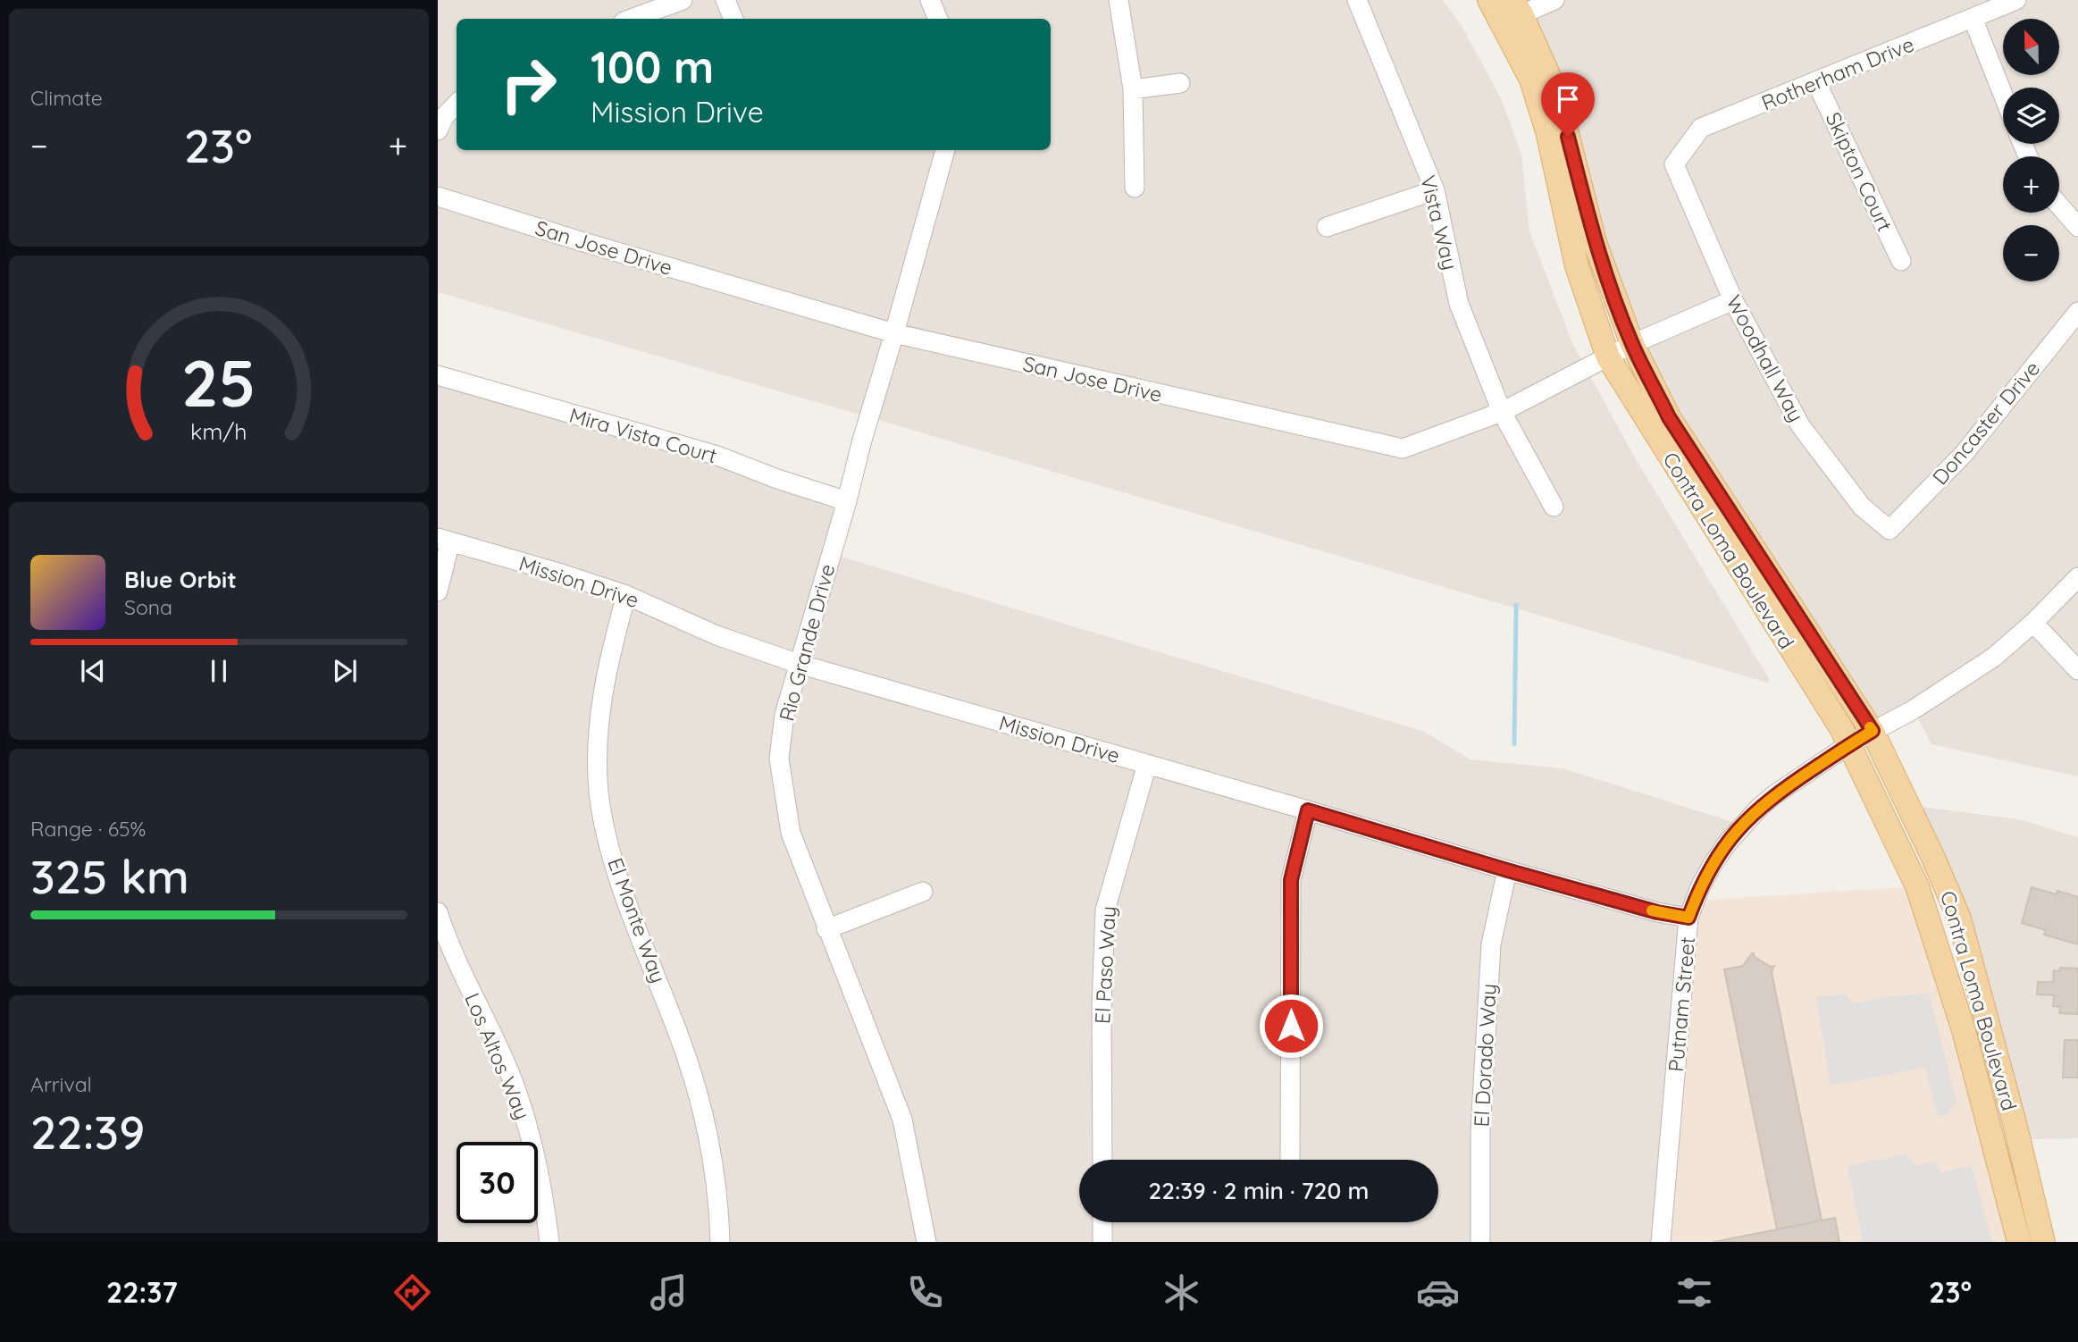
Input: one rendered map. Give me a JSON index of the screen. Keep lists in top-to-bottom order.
{
  "streets": {
    "main road": ["Contra Loma Boulevard"],
    "street": [
      "Rotherham Drive",
      "Skipton Court",
      "Vista Way",
      "San Jose Drive",
      "Woodhall Way",
      "Doncaster Drive",
      "Mira Vista Court",
      "Mission Drive",
      "Rio Grande Drive",
      "El Monte Way",
      "El Paso Way",
      "Putnam Street",
      "El Dorado Way",
      "Los Altos Way"
    ]
  },
  "crossings": [
    ["Rotherham Drive", "Skipton Court"],
    ["Rotherham Drive", "Woodhall Way"],
    ["Vista Way", "San Jose Drive"],
    ["San Jose Drive", "Woodhall Way"],
    ["San Jose Drive", "Contra Loma Boulevard"],
    ["San Jose Drive", "Rio Grande Drive"],
    ["Woodhall Way", "Doncaster Drive"],
    ["Mira Vista Court", "Rio Grande Drive"],
    ["Contra Loma Boulevard", "Putnam Street"],
    ["Mission Drive", "Rio Grande Drive"],
    ["Mission Drive", "El Monte Way"],
    ["Mission Drive", "El Paso Way"],
    ["Mission Drive", "Putnam Street"],
    ["Mission Drive", "El Dorado Way"]
  ],
  "north": "top",
  "page": {
    "tile": [
      "Climate",
      ["Range · 65%", "325 km"],
      ["Arrival", "22:39"]
    ],
    "map_buttons": ["+", "−"],
    "turn": ["100 m", "Mission Drive"],
    "heat": ["−", "23°", "+"],
    "song": ["Blue Orbit", "Sona"],
    "limit": "30",
    "trip": "22:39 · 2 min · 720 m",
    "tabs": ["22:37", "23°"],
    "gauge": ["25", "km/h"]
  }
}
